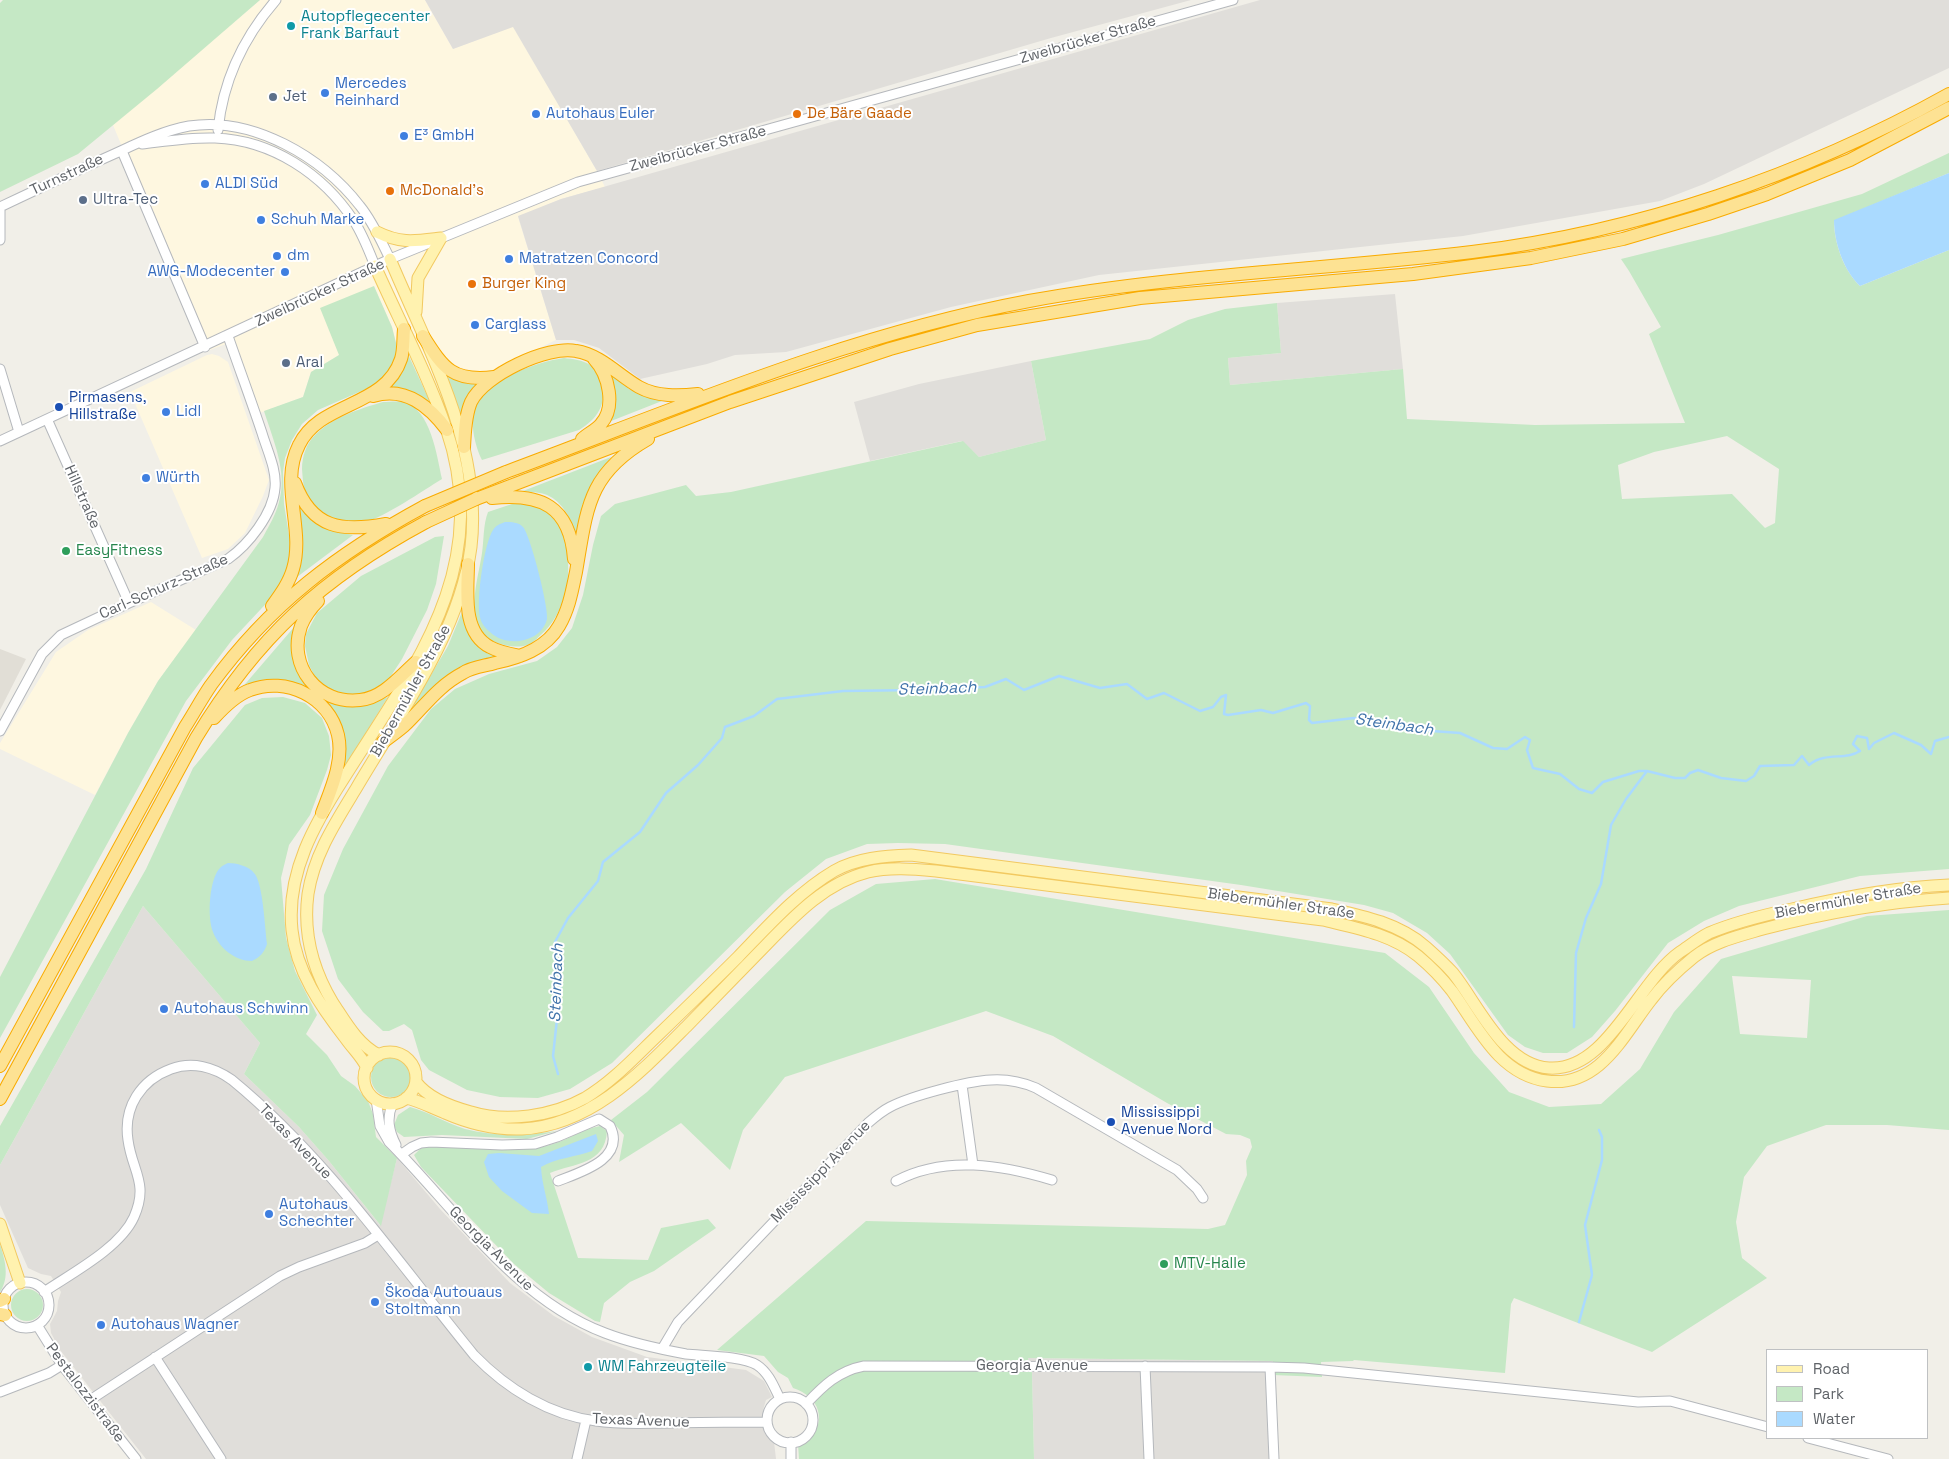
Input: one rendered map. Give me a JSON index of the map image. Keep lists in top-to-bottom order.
{
  "streets": {
    "main road": ["Biebermühler Straße"],
    "street": [
      "Zweibrücker Straße",
      "Turnstraße",
      "Hillstraße",
      "Carl-Schurz-Straße",
      "Texas Avenue",
      "Mississippi Avenue",
      "Georgia Avenue",
      "Pestalozzistraße"
    ]
  },
  "crossings": [
    ["Zweibrücker Straße", "Turnstraße"],
    ["Zweibrücker Straße", "Hillstraße"],
    ["Zweibrücker Straße", "Carl-Schurz-Straße"],
    ["Zweibrücker Straße", "Biebermühler Straße"],
    ["Turnstraße", "Biebermühler Straße"],
    ["Hillstraße", "Carl-Schurz-Straße"],
    ["Biebermühler Straße", "Georgia Avenue"],
    ["Texas Avenue", "Georgia Avenue"],
    ["Texas Avenue", "Pestalozzistraße"],
    ["Mississippi Avenue", "Georgia Avenue"]
  ],
  "water": ["Steinbach"],
  "places": [
    "Autopflegecenter Frank Barfaut",
    "Mercedes Reinhard",
    "Jet",
    "Autohaus Euler",
    "De Bäre Gaade",
    "E³ GmbH",
    "ALDI Süd",
    "McDonald's",
    "Ultra-Tec",
    "Schuh Marke",
    "dm",
    "Matratzen Concord",
    "AWG-Modecenter",
    "Burger King",
    "Carglass",
    "Aral",
    "Pirmasens, Hillstraße",
    "Lidl",
    "Würth",
    "EasyFitness",
    "Autohaus Schwinn",
    "Mississippi Avenue Nord",
    "Autohaus Schechter",
    "MTV-Halle",
    "Škoda Autouaus Stoltmann",
    "Autohaus Wagner",
    "WM Fahrzeugteile"
  ],
  "legend": ["Road", "Park", "Water"]
}
